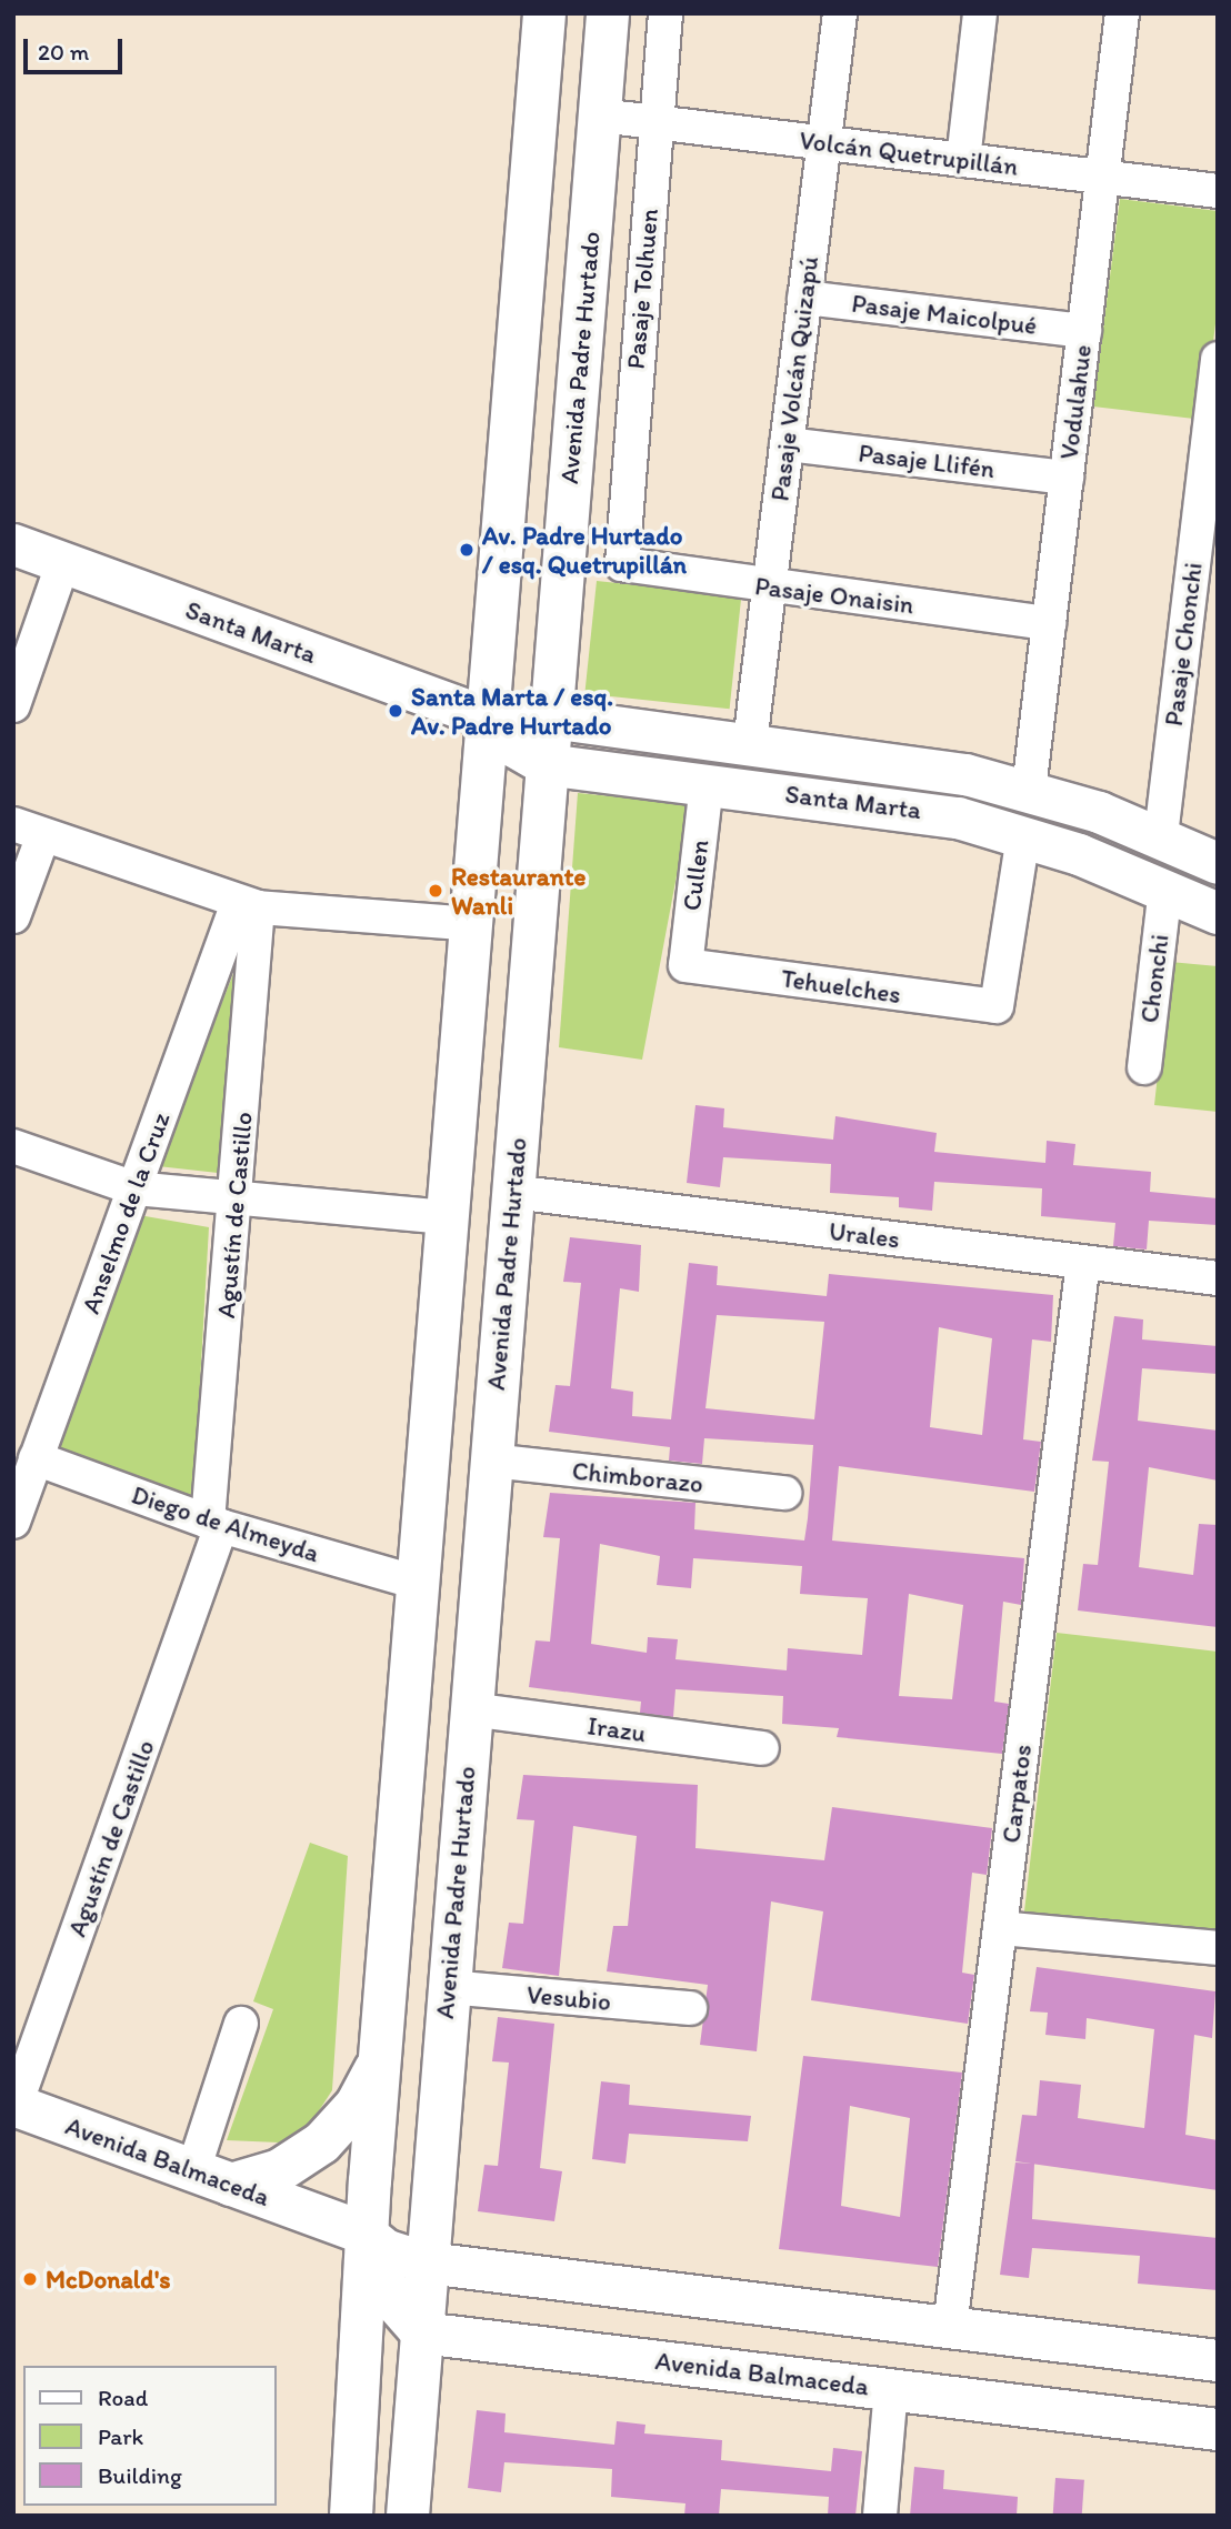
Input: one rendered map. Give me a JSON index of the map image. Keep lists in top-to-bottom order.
{
  "streets": {
    "main road": ["Avenida Padre Hurtado", "Avenida Balmaceda"],
    "street": [
      "Volcán Quetrupillán",
      "Pasaje Tolhuen",
      "Pasaje Maicolpué",
      "Pasaje Volcán Quizapú",
      "Vodulahue",
      "Pasaje Llifén",
      "Pasaje Onaisin",
      "Santa Marta",
      "Pasaje Chonchi",
      "Cullen",
      "Chonchi",
      "Tehuelches",
      "Anselmo de la Cruz",
      "Agustín de Castillo",
      "Urales",
      "Chimborazo",
      "Diego de Almeyda",
      "Irazu",
      "Carpatos",
      "Vesubio"
    ]
  },
  "crossings": [
    ["Volcán Quetrupillán", "Pasaje Tolhuen"],
    ["Volcán Quetrupillán", "Avenida Padre Hurtado"],
    ["Volcán Quetrupillán", "Pasaje Volcán Quizapú"],
    ["Volcán Quetrupillán", "Vodulahue"],
    ["Pasaje Tolhuen", "Pasaje Onaisin"],
    ["Pasaje Maicolpué", "Pasaje Volcán Quizapú"],
    ["Pasaje Maicolpué", "Vodulahue"],
    ["Avenida Padre Hurtado", "Santa Marta"],
    ["Avenida Padre Hurtado", "Urales"],
    ["Avenida Padre Hurtado", "Chimborazo"],
    ["Avenida Padre Hurtado", "Irazu"],
    ["Avenida Padre Hurtado", "Vesubio"],
    ["Avenida Padre Hurtado", "Avenida Balmaceda"],
    ["Pasaje Volcán Quizapú", "Pasaje Llifén"],
    ["Pasaje Volcán Quizapú", "Pasaje Onaisin"],
    ["Pasaje Volcán Quizapú", "Santa Marta"],
    ["Vodulahue", "Pasaje Llifén"],
    ["Vodulahue", "Pasaje Onaisin"],
    ["Vodulahue", "Santa Marta"],
    ["Santa Marta", "Pasaje Chonchi"],
    ["Santa Marta", "Cullen"],
    ["Santa Marta", "Chonchi"],
    ["Santa Marta", "Tehuelches"],
    ["Cullen", "Tehuelches"],
    ["Anselmo de la Cruz", "Agustín de Castillo"],
    ["Anselmo de la Cruz", "Diego de Almeyda"],
    ["Agustín de Castillo", "Diego de Almeyda"],
    ["Agustín de Castillo", "Avenida Balmaceda"],
    ["Urales", "Carpatos"],
    ["Carpatos", "Avenida Balmaceda"]
  ],
  "places": [
    "Av. Padre Hurtado / esq. Quetrupillán",
    "Santa Marta / esq. Av. Padre Hurtado",
    "Restaurante Wanli",
    "McDonald's"
  ],
  "legend": ["Road", "Park", "Building"],
  "scale_bar": "20 m"
}
